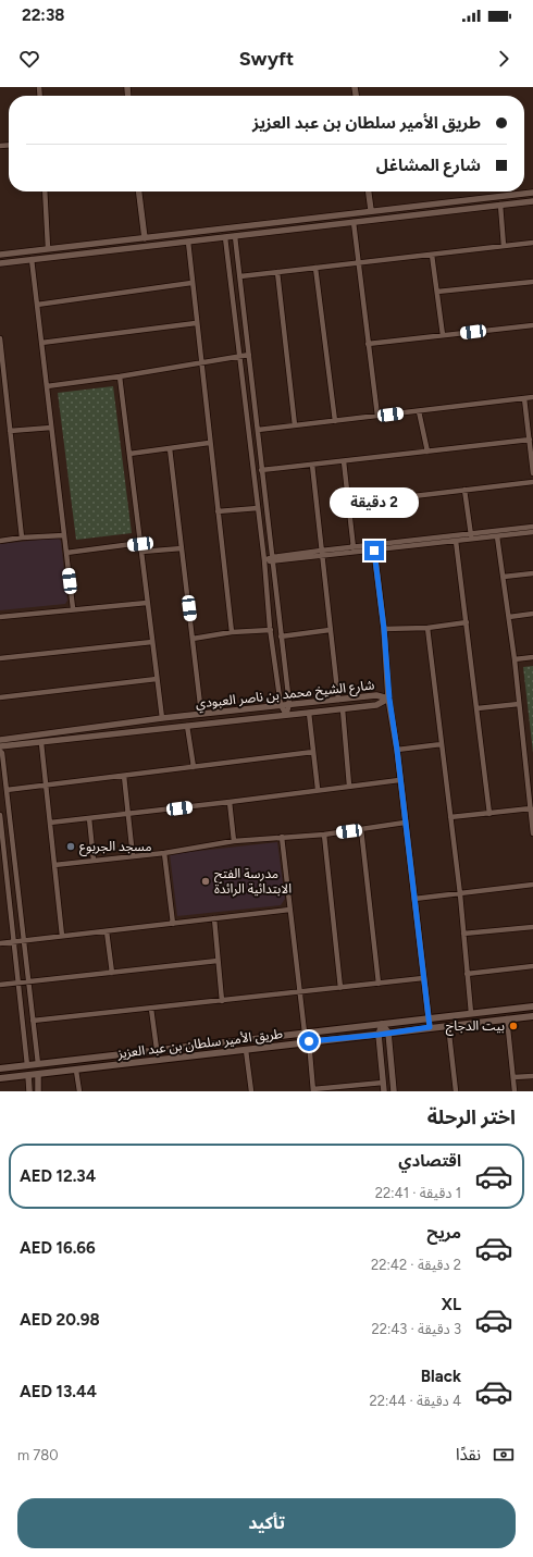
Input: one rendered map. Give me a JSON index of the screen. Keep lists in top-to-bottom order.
{
  "streets": {
    "main road": ["طريق الأمير سلطان بن عبد العزيز"],
    "street": ["شارع الشيخ محمد بن ناصر العبودي"]
  },
  "places": ["مسجد الجربوع", "مدرسة الفتح الابتدائية الرائدة", "بيت الدجاج"],
  "page": {
    "status": "22:38",
    "header": "Swyft",
    "banner": ["طريق الأمير سلطان بن عبد العزيز", "شارع المشاغل"],
    "bubble": "2 دقيقة",
    "heading": "اختر الرحلة",
    "list": [
      {
        "name": "اقتصادي",
        "note": "1 دقيقة · 22:41",
        "value": "AED 12.34"
      },
      {
        "name": "مريح",
        "note": "2 دقيقة · 22:42",
        "value": "AED 16.66"
      },
      {
        "name": "XL",
        "note": "3 دقيقة · 22:43",
        "value": "AED 20.98"
      },
      {
        "name": "Black",
        "note": "4 دقيقة · 22:44",
        "value": "AED 13.44"
      }
    ],
    "pay": ["نقدًا", "780 m"],
    "buttons": "تأكيد"
  }
}
